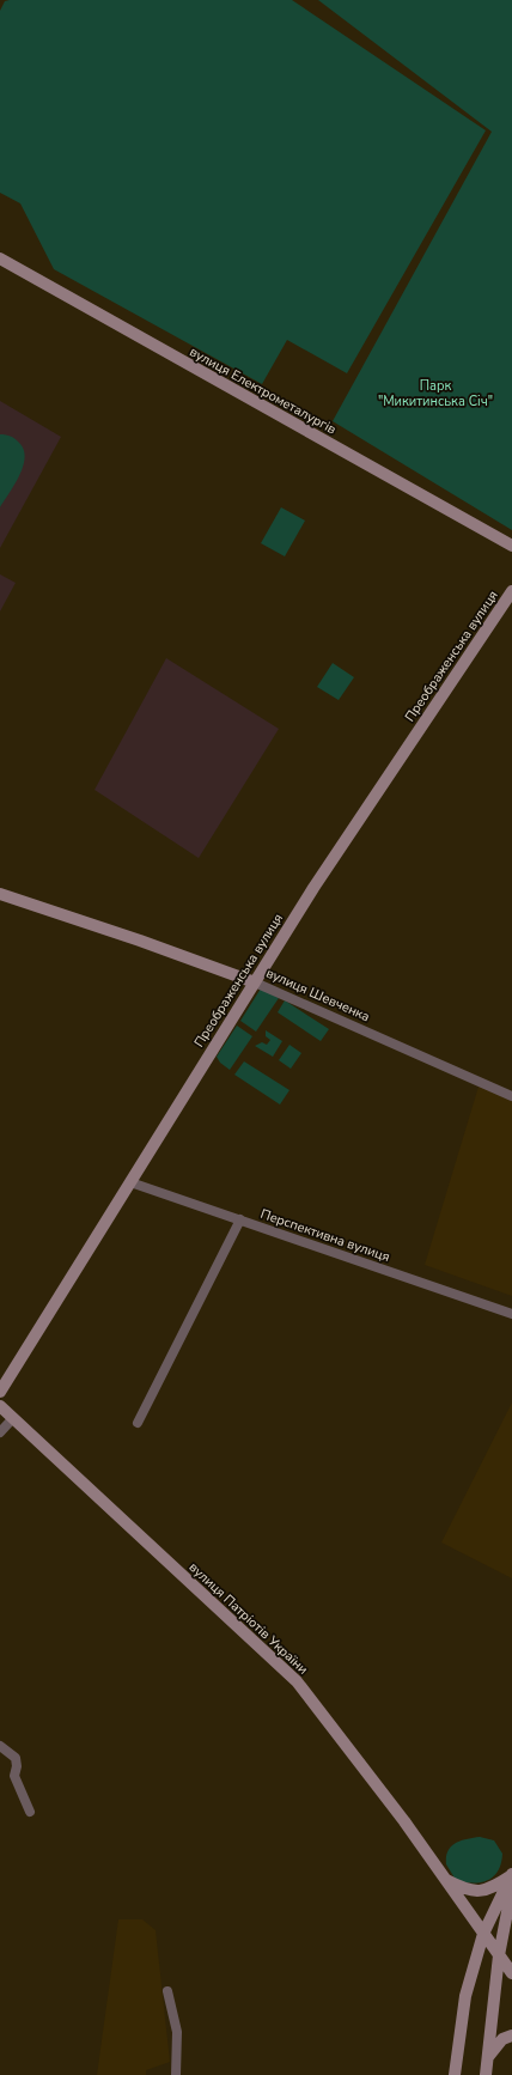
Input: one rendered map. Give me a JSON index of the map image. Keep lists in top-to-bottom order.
{
  "streets": {
    "main road": [
      "вулиця Електрометалургів",
      "Преображенська вулиця",
      "вулиця Шевченка",
      "вулиця Патріотів України"
    ],
    "street": ["Перспективна вулиця"]
  },
  "crossings": [
    ["Преображенська вулиця", "вулиця Шевченка"],
    ["Преображенська вулиця", "Перспективна вулиця"]
  ],
  "parks": ["Парк \"Микитинська Січ\""]
}
